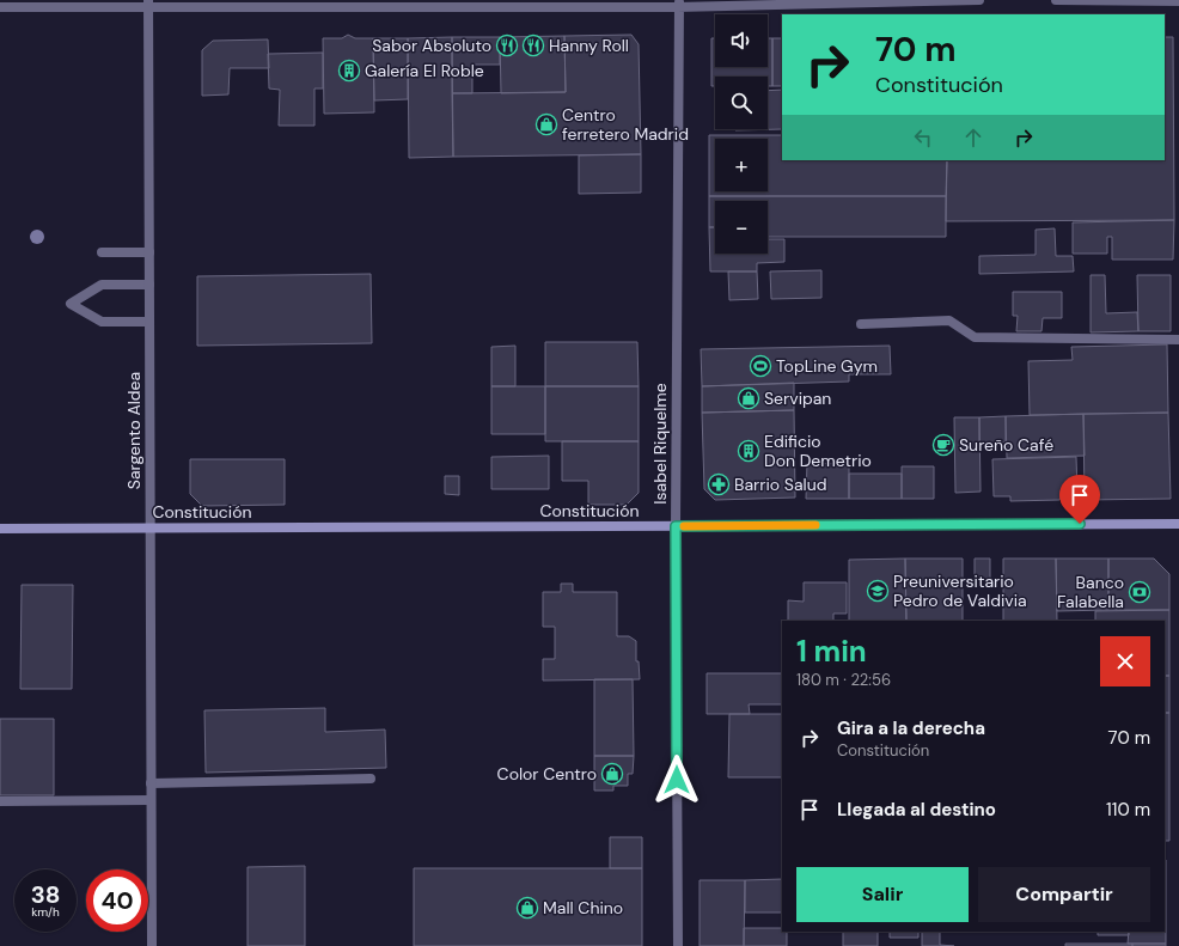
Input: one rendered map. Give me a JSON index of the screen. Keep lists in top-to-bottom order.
{
  "streets": {
    "main road": ["Constitución"],
    "street": ["Sargento Aldea", "Isabel Riquelme"]
  },
  "crossings": [
    ["Sargento Aldea", "Constitución"],
    ["Isabel Riquelme", "Constitución"]
  ],
  "places": {
    "restaurant": ["Sabor Absoluto", "Hanny Roll"],
    "building": ["Galería El Roble", "Edificio Don Demetrio"],
    "shop": [
      "Centro ferretero Madrid",
      "Servipan",
      "Color Centro",
      "Mall Chino"
    ],
    "sports": ["TopLine Gym"],
    "cafe": ["Sureño Café"],
    "pharmacy": ["Barrio Salud"],
    "school or university": ["Preuniversitario Pedro de Valdivia"],
    "bank": ["Banco Falabella"]
  },
  "page": {
    "map_buttons": ["+", "−"],
    "turn": ["70 m", "Constitución"],
    "heading": ["1 min", "180 m · 22:56"],
    "list": [
      {
        "name": "Gira a la derecha",
        "note": "Constitución",
        "value": "70 m"
      },
      {
        "name": "Llegada al destino",
        "value": "110 m"
      }
    ],
    "buttons": ["Salir", "Compartir"],
    "speed": "38 km/h",
    "limit": "40"
  }
}
